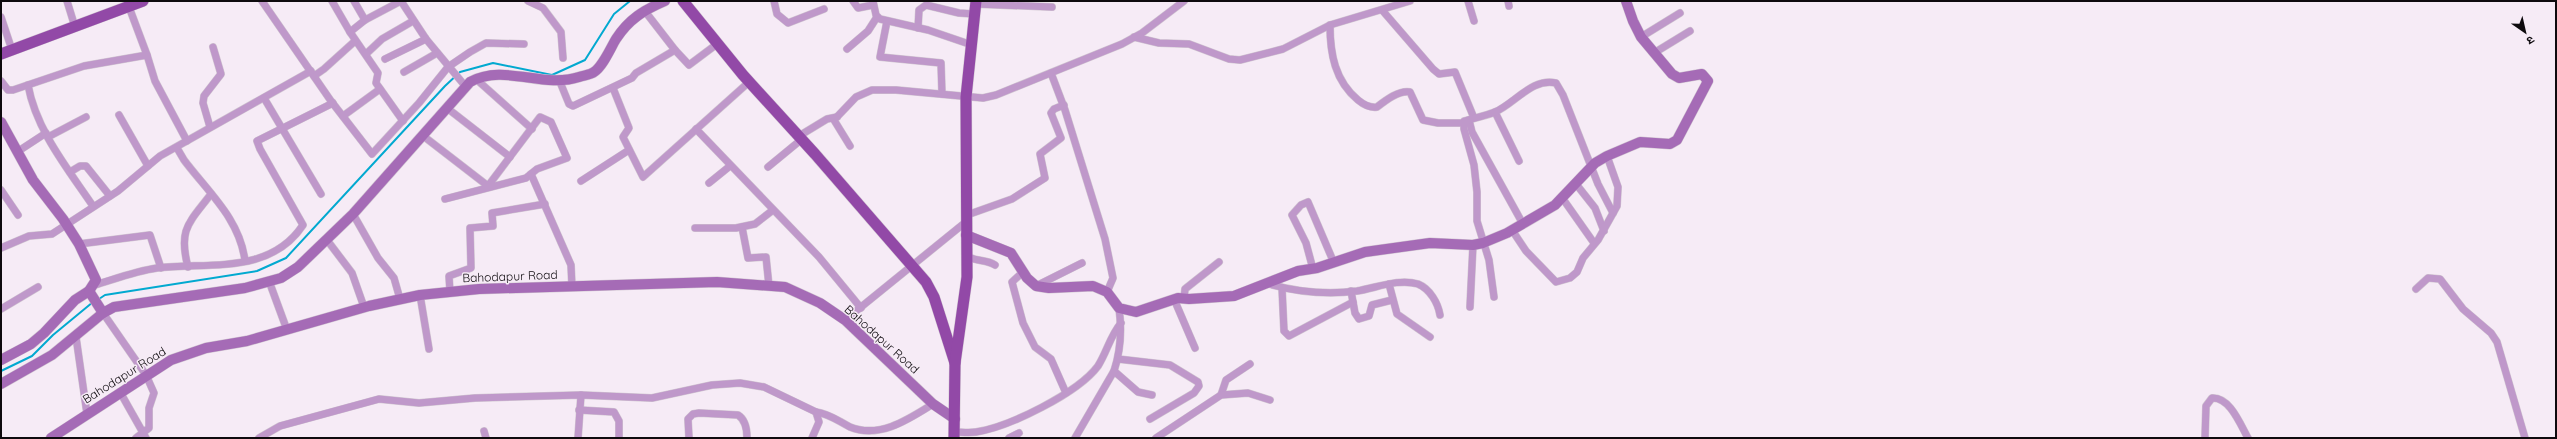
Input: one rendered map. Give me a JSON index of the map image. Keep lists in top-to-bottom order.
{
  "streets": {
    "street": ["Bahodapur Road"]
  },
  "north": "bottom right"
}
